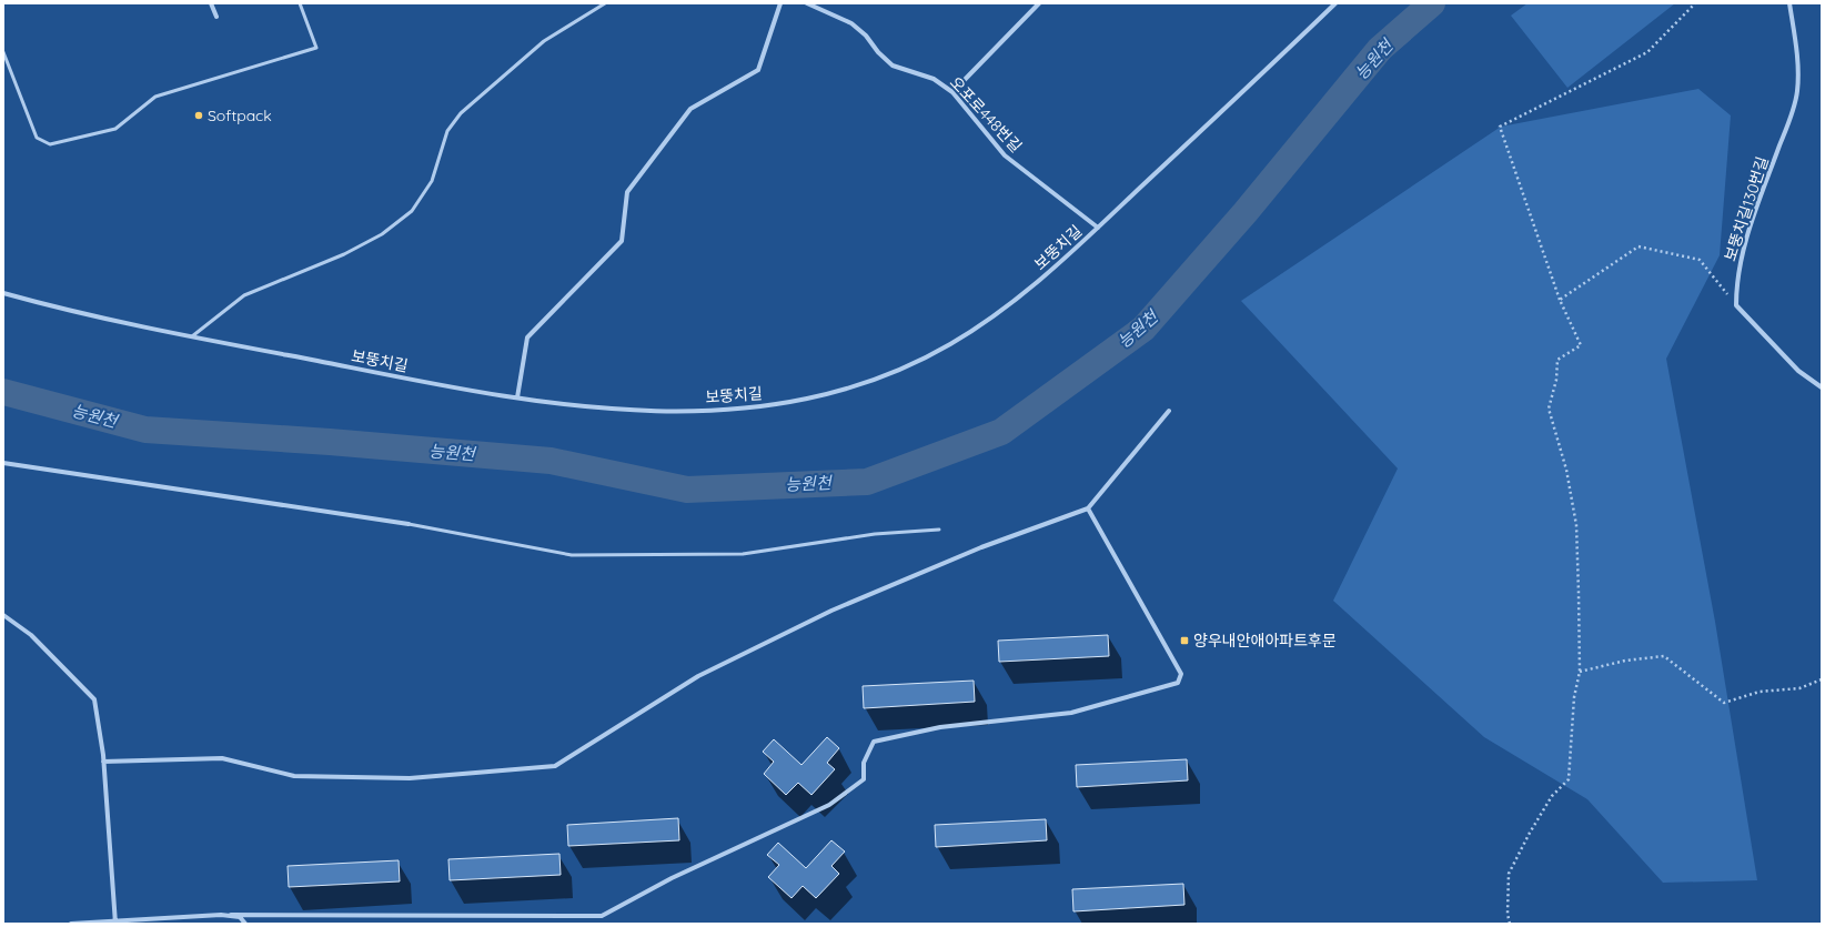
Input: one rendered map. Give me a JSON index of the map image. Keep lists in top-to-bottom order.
{
  "streets": {
    "street": ["오포로448번길", "보뚱치길130번길", "보뚱치길"]
  },
  "crossings": [
    ["오포로448번길", "보뚱치길"]
  ],
  "water": ["능원천"],
  "places": {
    "other": ["Softpack"],
    "transit": ["양우내안애아파트후문"]
  }
}
